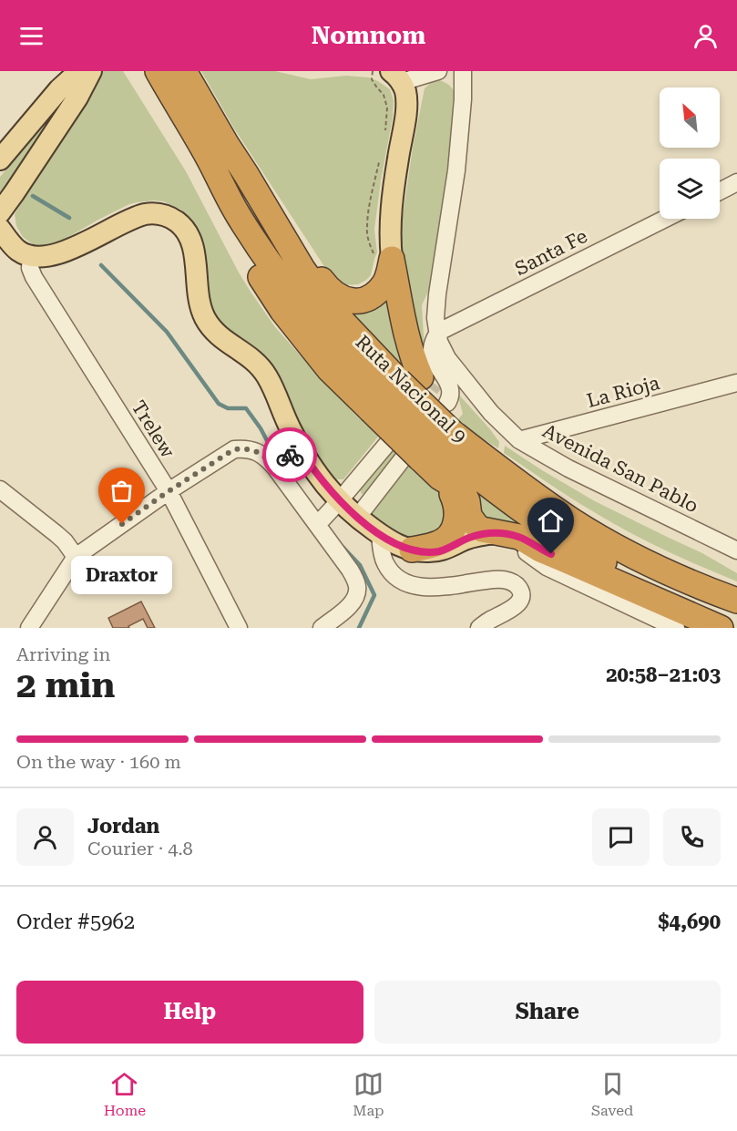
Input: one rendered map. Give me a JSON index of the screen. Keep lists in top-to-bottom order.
{
  "streets": {
    "highway": ["Ruta Nacional 9"],
    "street": [
      "Santa Fe",
      "La Rioja",
      "Trelew",
      "Avenida San Pablo"
    ]
  },
  "crossings": [
    ["Santa Fe", "Avenida San Pablo"],
    ["La Rioja", "Avenida San Pablo"]
  ],
  "places": ["Draxtor"],
  "north": "top left",
  "page": {
    "header": "Nomnom",
    "bubble": "Draxtor",
    "heading": ["2 min", "Arriving in", "20:58–21:03"],
    "panel": [
      "Jordan",
      "Courier · 4.8",
      "Order #5962",
      "$4,690"
    ],
    "bar": "On the way · 160 m",
    "buttons": ["Help", "Share"],
    "tabs": ["Home", "Map", "Saved"]
  }
}
